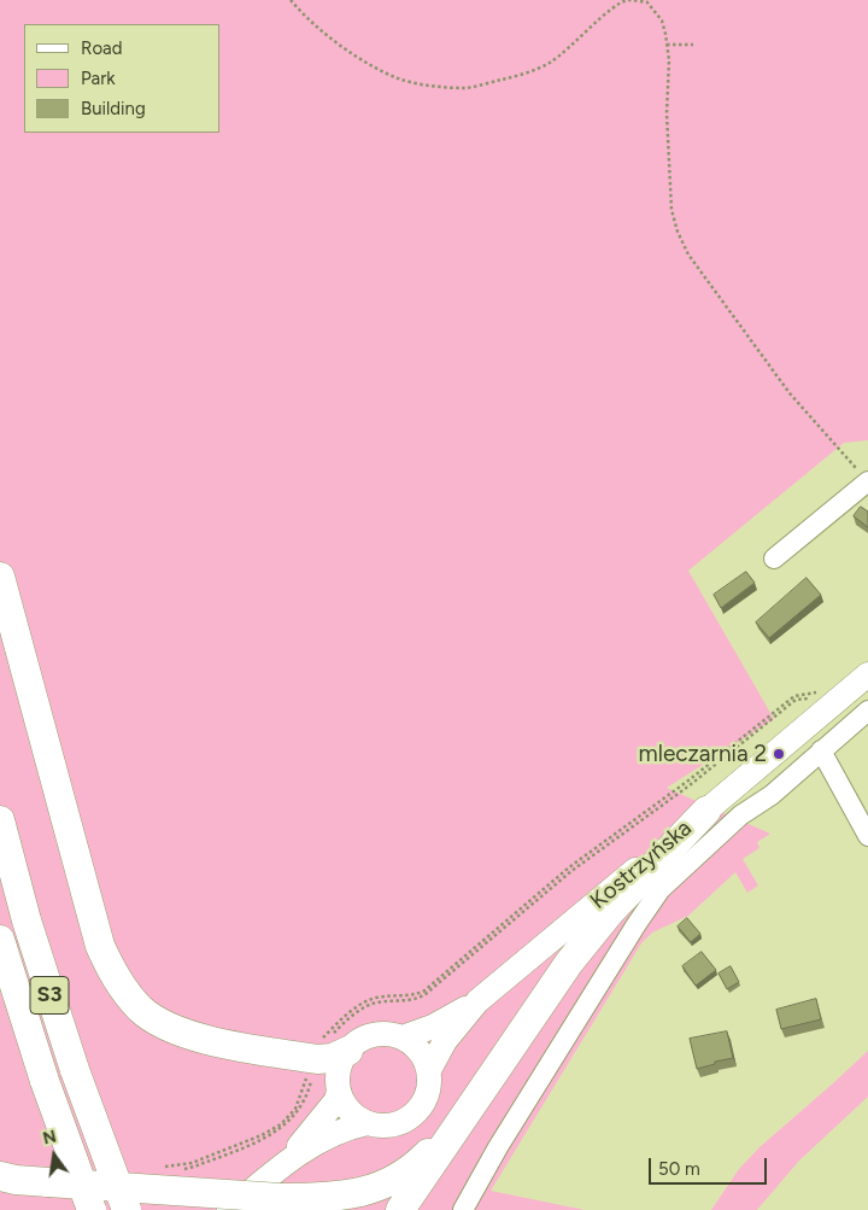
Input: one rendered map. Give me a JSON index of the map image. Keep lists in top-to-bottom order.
{
  "streets": {
    "highway": ["S3"],
    "main road": ["Kostrzyńska"]
  },
  "places": ["mleczarnia 2"],
  "legend": ["Road", "Park", "Building"],
  "scale_bar": "50 m",
  "north": "top"
}
